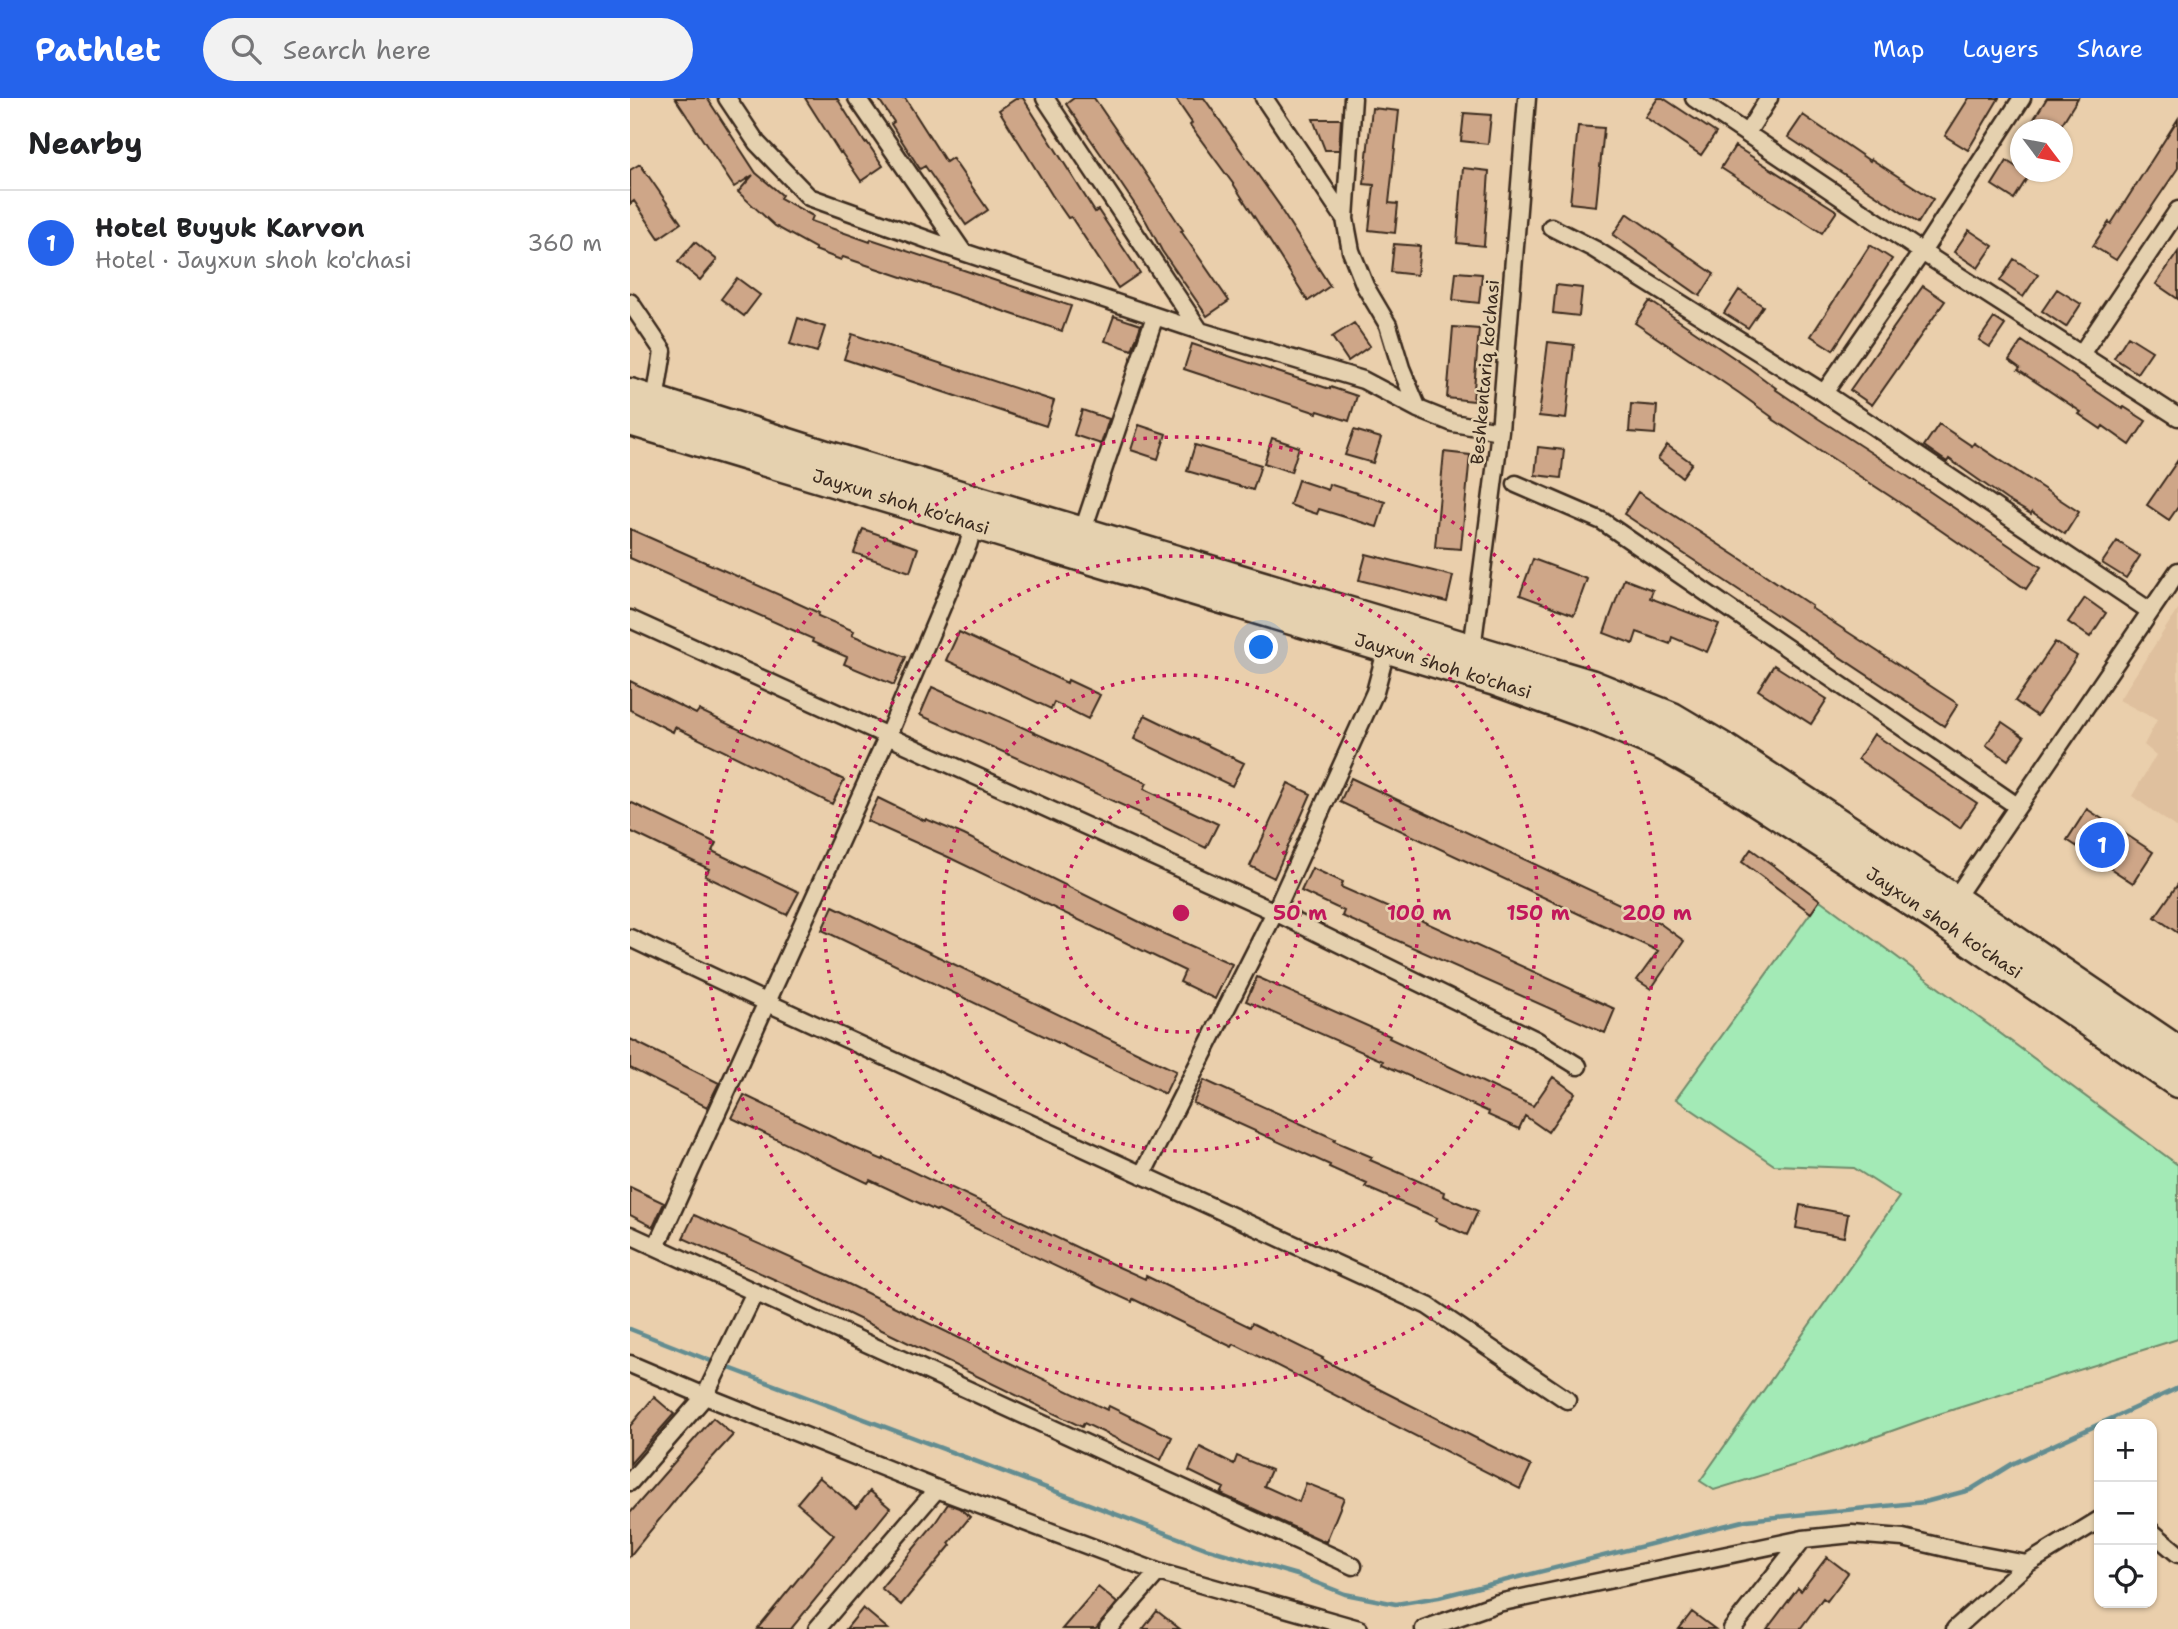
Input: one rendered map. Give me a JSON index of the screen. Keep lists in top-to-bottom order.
{
  "streets": {
    "highway": ["Jayxun shoh ko'chasi"],
    "street": ["Beshkentariq ko'chasi"]
  },
  "crossings": [
    ["Beshkentariq ko'chasi", "Jayxun shoh ko'chasi"]
  ],
  "north": "bottom right",
  "page": {
    "header": "Pathlet",
    "search": "Search here",
    "nav": ["Map", "Layers", "Share"],
    "heading": "Nearby",
    "list": [
      {
        "mark": "1",
        "name": "Hotel Buyuk Karvon",
        "note": "Hotel · Jayxun shoh ko'chasi",
        "value": "360 m"
      }
    ],
    "pins": "1",
    "map_buttons": ["+", "−"]
  },
  "rings": [
    "50 m",
    "100 m",
    "150 m",
    "200 m"
  ]
}
